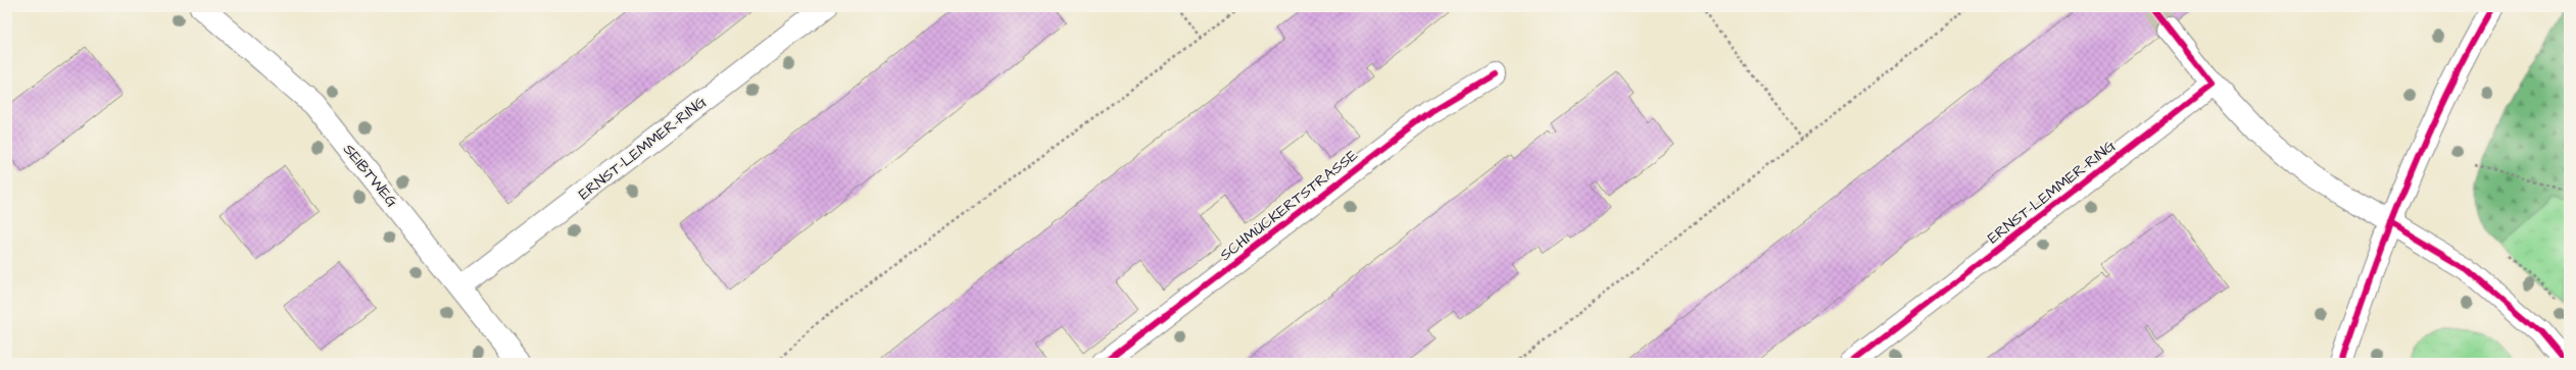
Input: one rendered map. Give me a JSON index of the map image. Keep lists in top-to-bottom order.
{
  "streets": {
    "street": ["ERNST-LEMMER-RING", "SEIBTWEG", "SCHMÜCKERTSTRASSE"]
  },
  "crossings": [
    ["ERNST-LEMMER-RING", "SEIBTWEG"]
  ]
}
